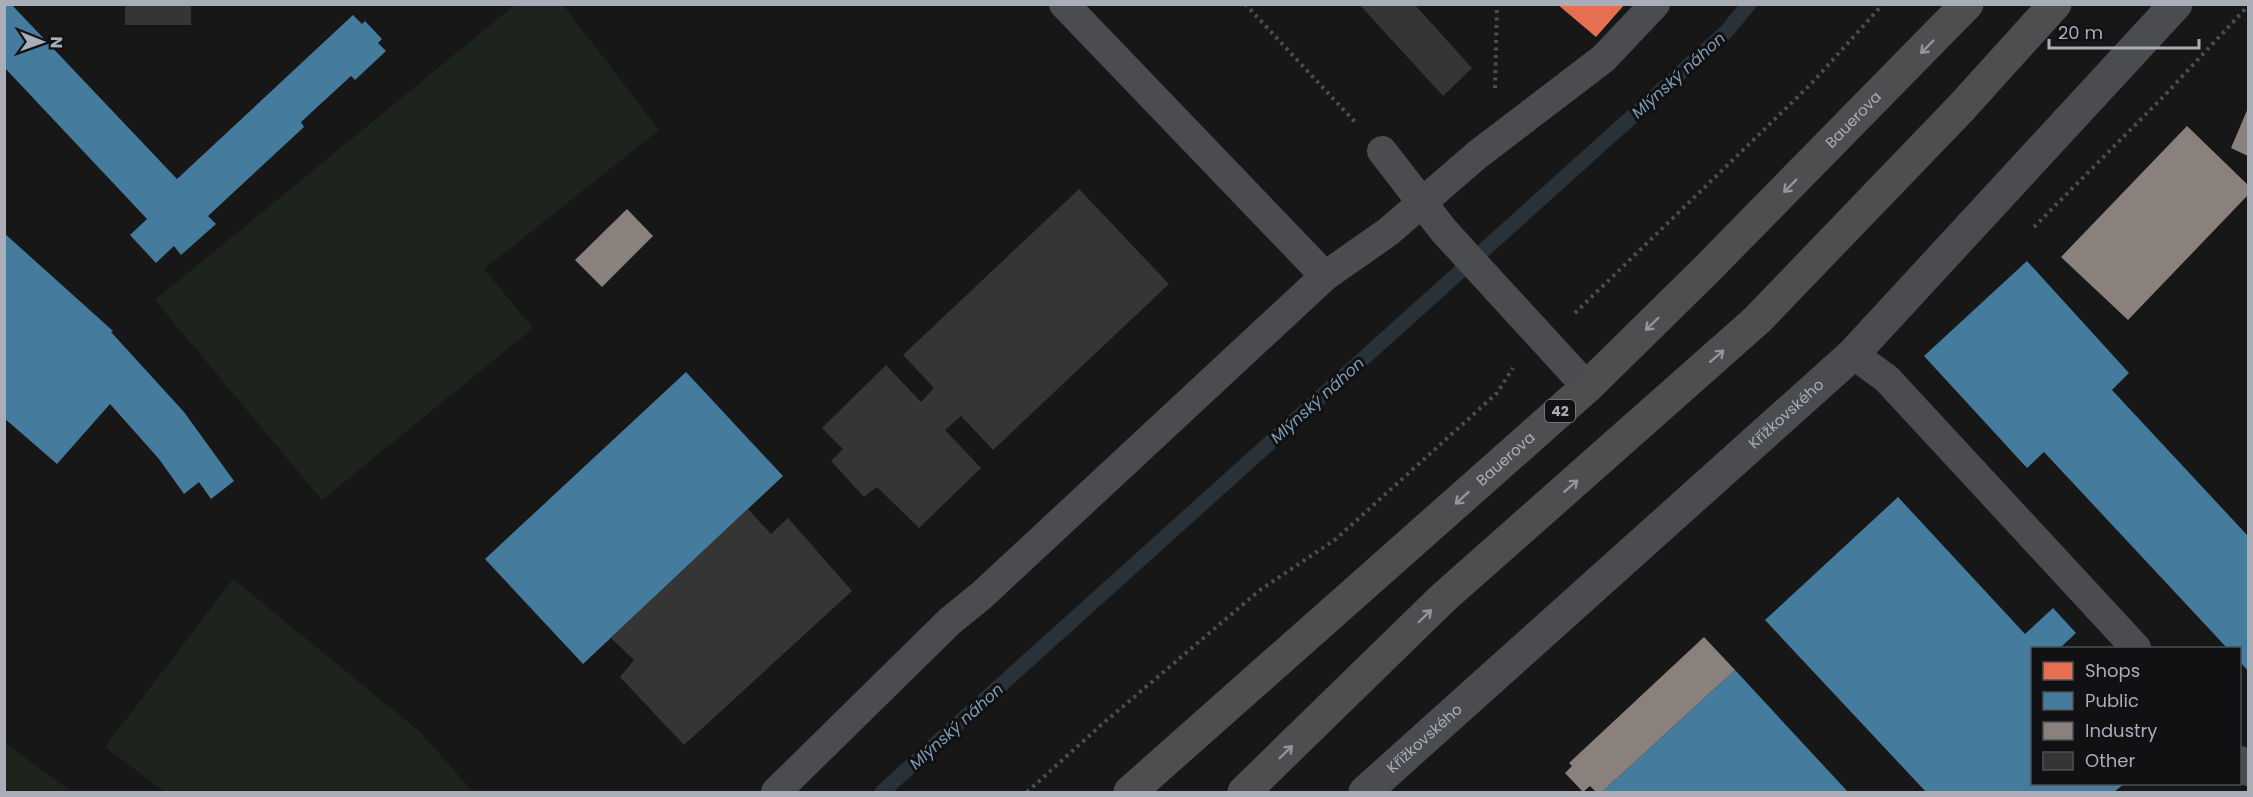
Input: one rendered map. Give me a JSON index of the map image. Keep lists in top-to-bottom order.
{
  "streets": {
    "highway": ["Bauerova", "42"],
    "street": ["Křížkovského"]
  },
  "water": ["Mlýnský náhon"],
  "legend": [
    "Shops",
    "Public",
    "Industry",
    "Other"
  ],
  "scale_bar": "20 m",
  "north": "right"
}
